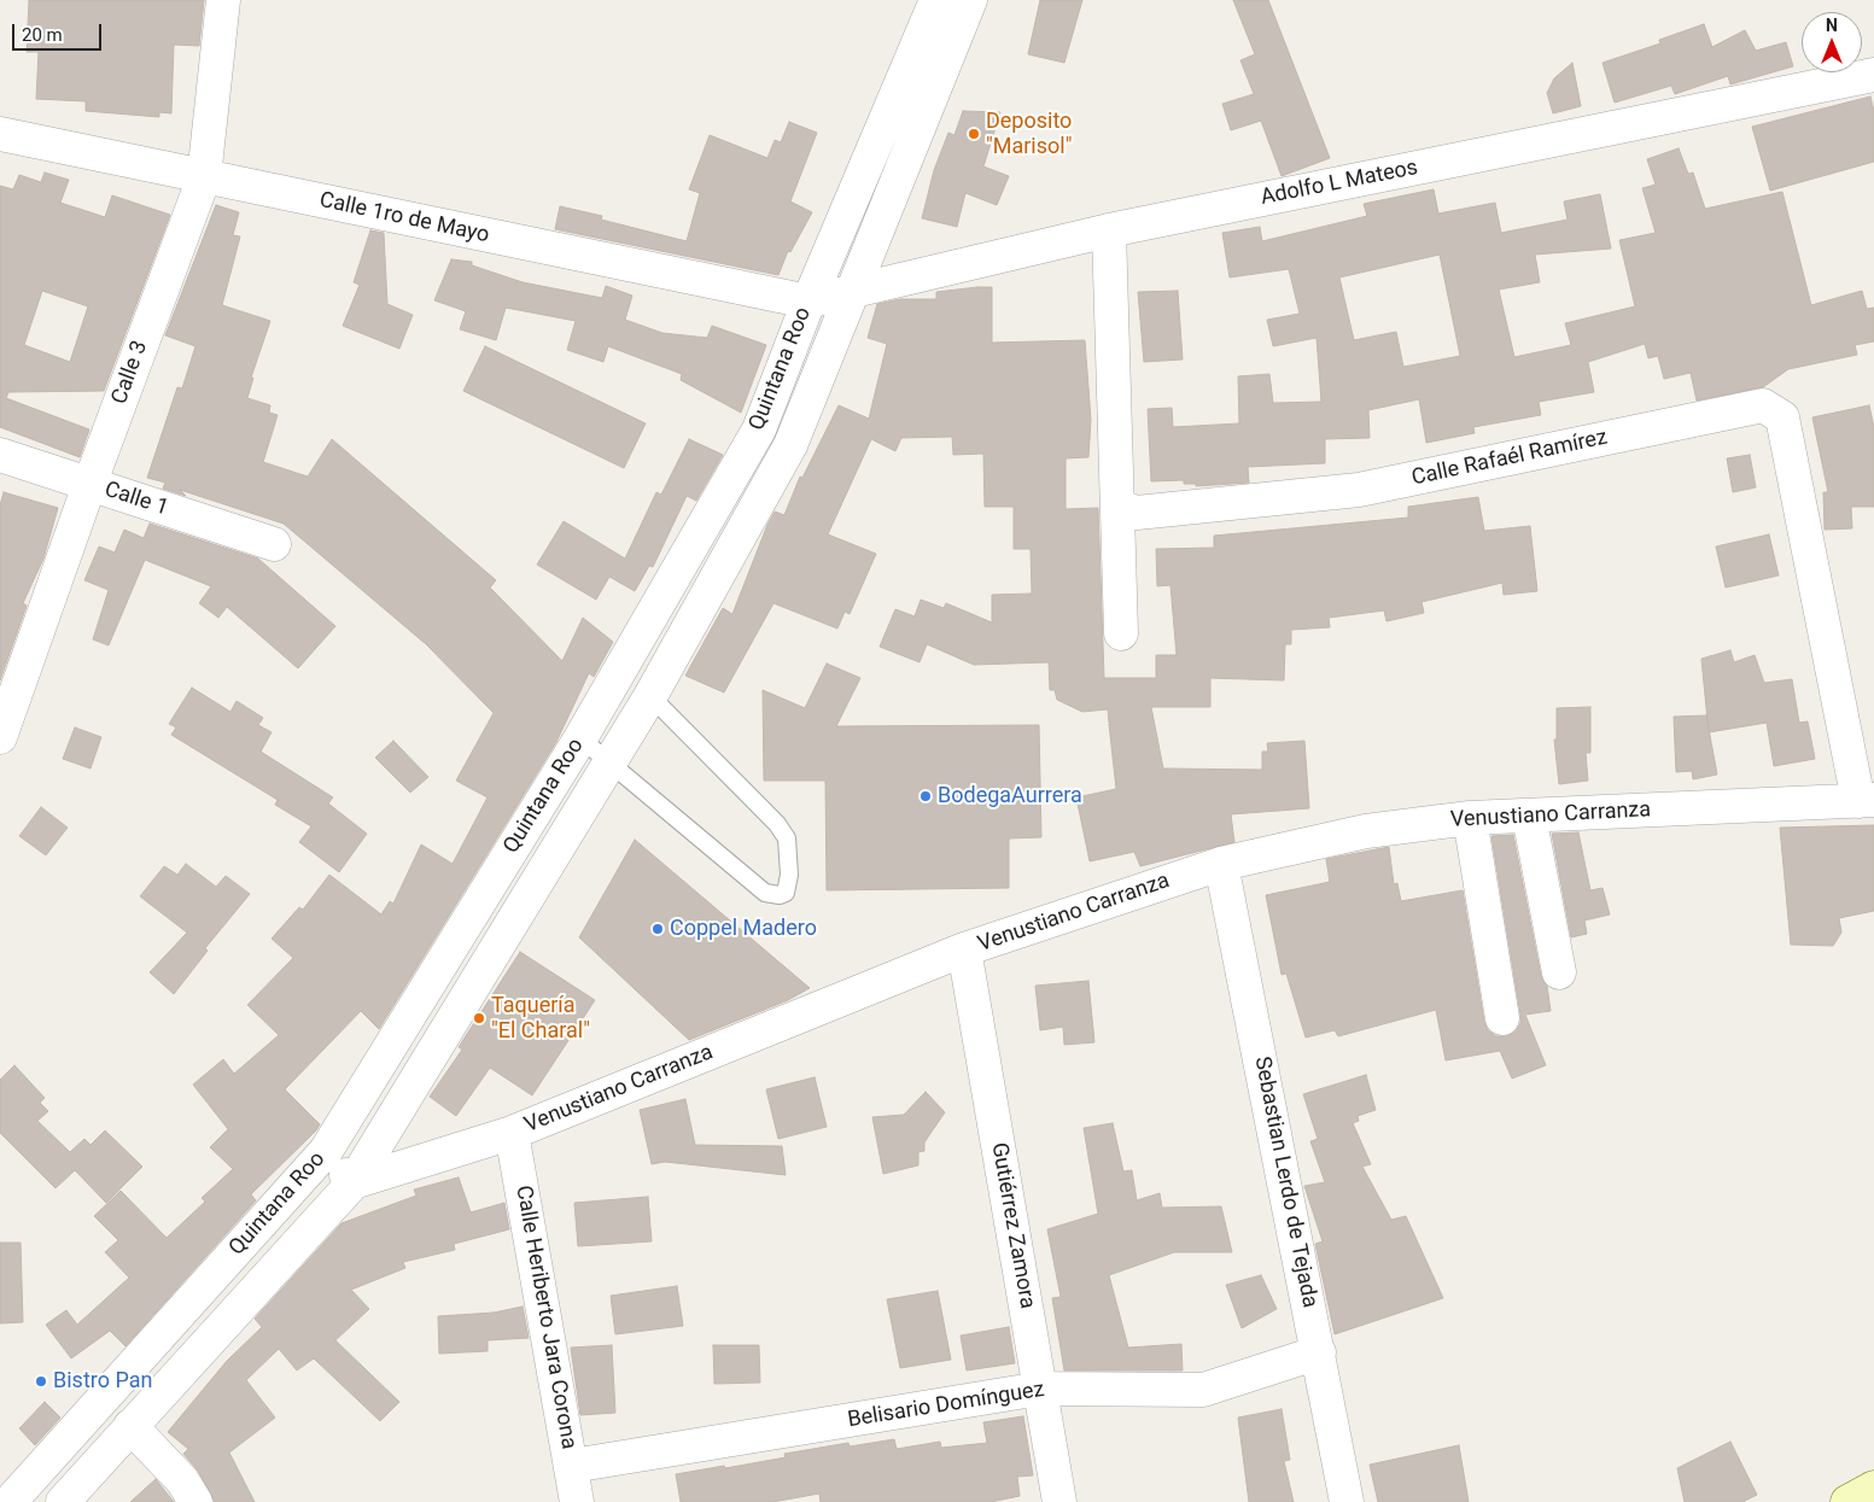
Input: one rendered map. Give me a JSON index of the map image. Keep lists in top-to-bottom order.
{
  "streets": {
    "street": [
      "Adolfo L Mateos",
      "Calle 1ro de Mayo",
      "Quintana Roo",
      "Calle 3",
      "Calle Rafaél Ramírez",
      "Calle 1",
      "Venustiano Carranza",
      "Sebastian Lerdo de Tejada",
      "Gutiérrez Zamora",
      "Calle Heriberto Jara Corona",
      "Belisario Domínguez"
    ]
  },
  "crossings": [
    ["Adolfo L Mateos", "Calle 1ro de Mayo"],
    ["Adolfo L Mateos", "Quintana Roo"],
    ["Calle 1ro de Mayo", "Quintana Roo"],
    ["Calle 1ro de Mayo", "Calle 3"],
    ["Quintana Roo", "Venustiano Carranza"],
    ["Calle 3", "Calle 1"],
    ["Calle Rafaél Ramírez", "Venustiano Carranza"],
    ["Venustiano Carranza", "Sebastian Lerdo de Tejada"],
    ["Venustiano Carranza", "Gutiérrez Zamora"],
    ["Venustiano Carranza", "Calle Heriberto Jara Corona"],
    ["Sebastian Lerdo de Tejada", "Belisario Domínguez"],
    ["Gutiérrez Zamora", "Belisario Domínguez"],
    ["Calle Heriberto Jara Corona", "Belisario Domínguez"]
  ],
  "places": [
    "Deposito \"Marisol\"",
    "BodegaAurrera",
    "Coppel Madero",
    "Taquería \"El Charal\"",
    "Bistro Pan"
  ],
  "scale_bar": "20 m",
  "north": "top"
}
